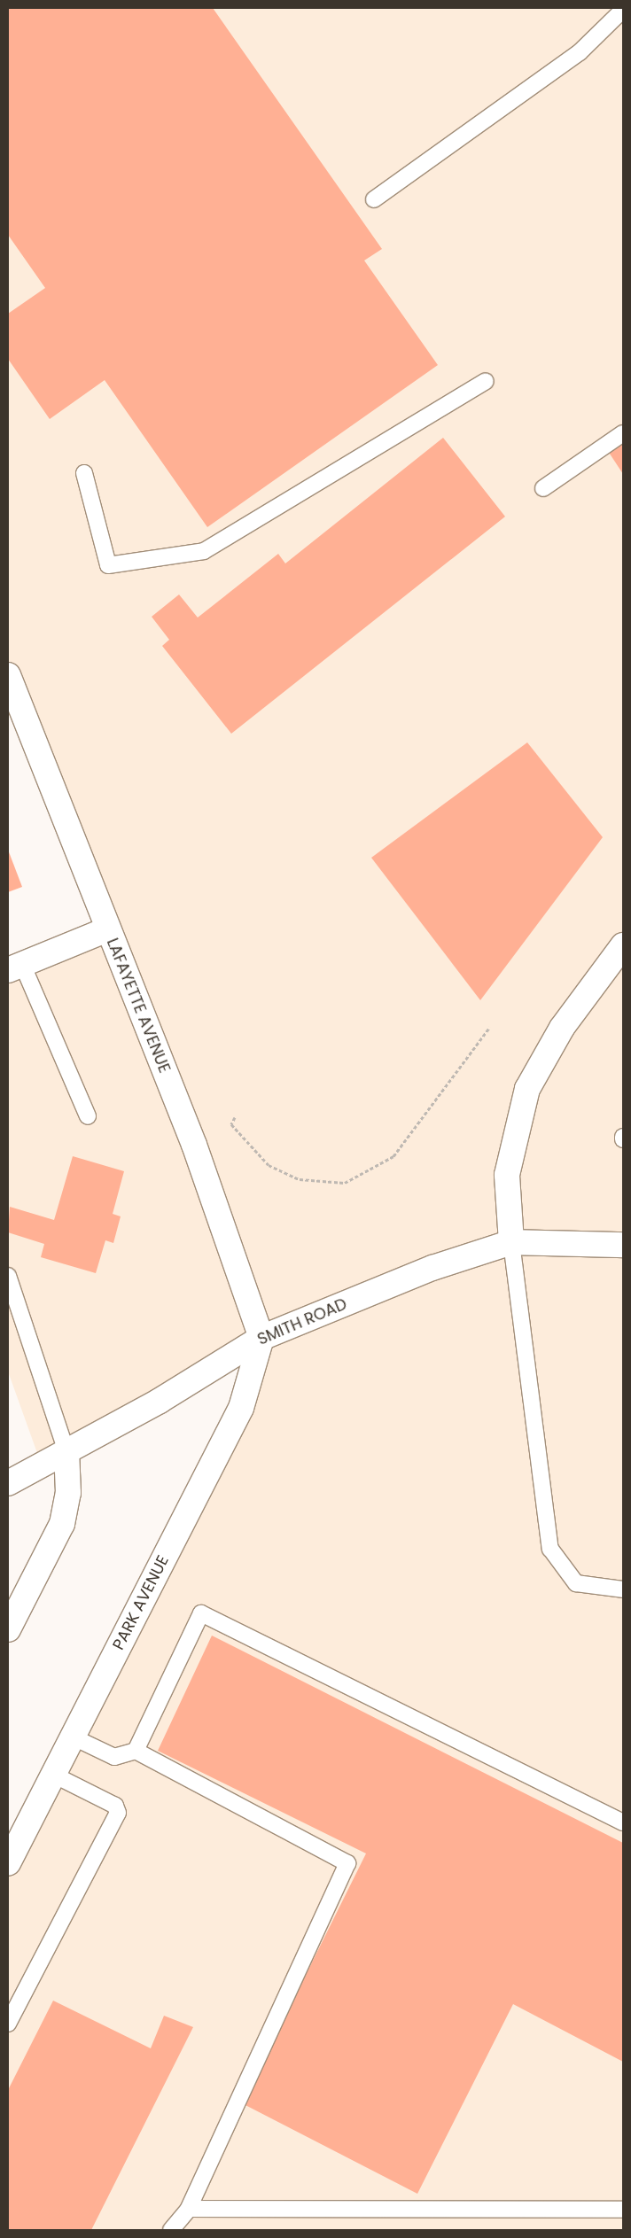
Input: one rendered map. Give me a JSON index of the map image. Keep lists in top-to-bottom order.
{
  "streets": {
    "street": ["LAFAYETTE AVENUE", "SMITH ROAD", "PARK AVENUE"]
  },
  "crossings": [
    ["LAFAYETTE AVENUE", "SMITH ROAD"],
    ["LAFAYETTE AVENUE", "PARK AVENUE"],
    ["SMITH ROAD", "PARK AVENUE"]
  ]
}
